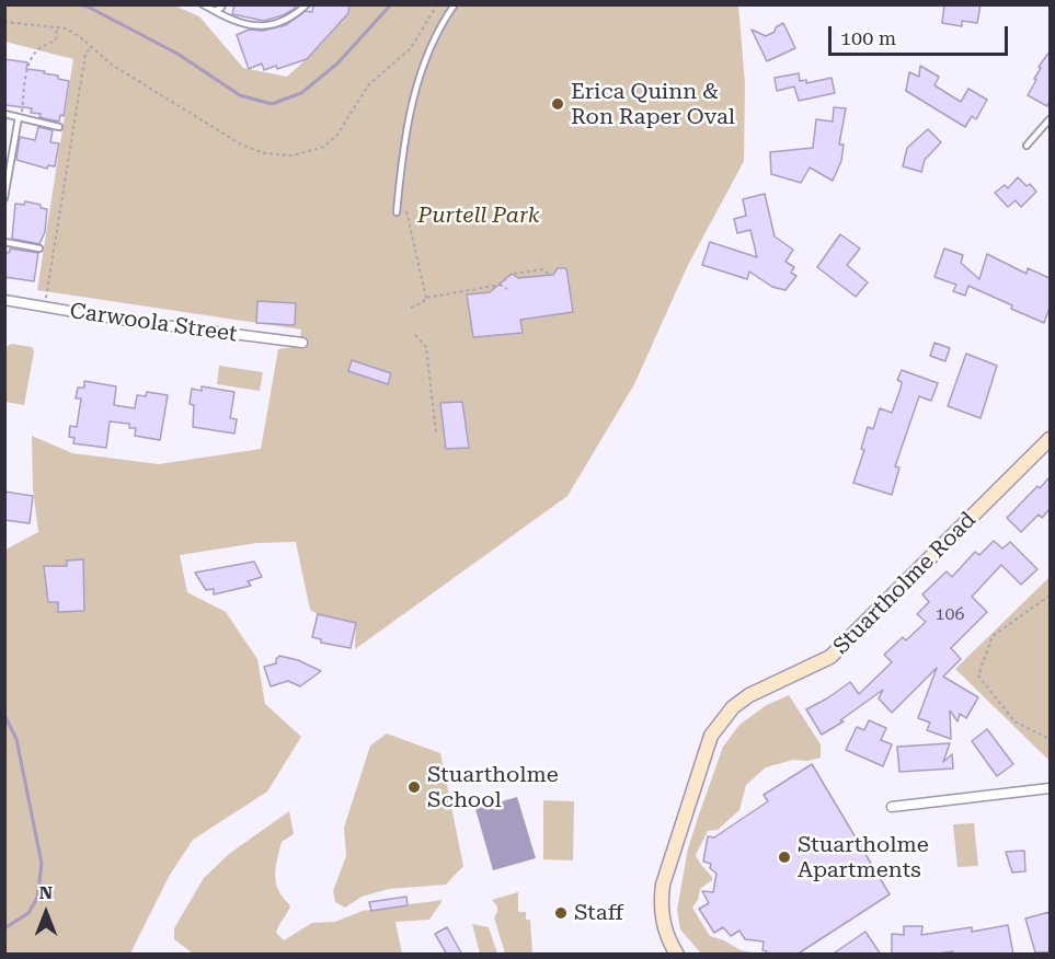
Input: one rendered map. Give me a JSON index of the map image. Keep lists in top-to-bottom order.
{
  "streets": {
    "main road": ["Stuartholme Road"],
    "street": ["Carwoola Street"]
  },
  "parks": ["Purtell Park"],
  "places": [
    "Erica Quinn & Ron Raper Oval",
    "Stuartholme School",
    "Stuartholme Apartments",
    "Staff"
  ],
  "house_numbers": ["106"],
  "scale_bar": "100 m",
  "north": "top"
}
